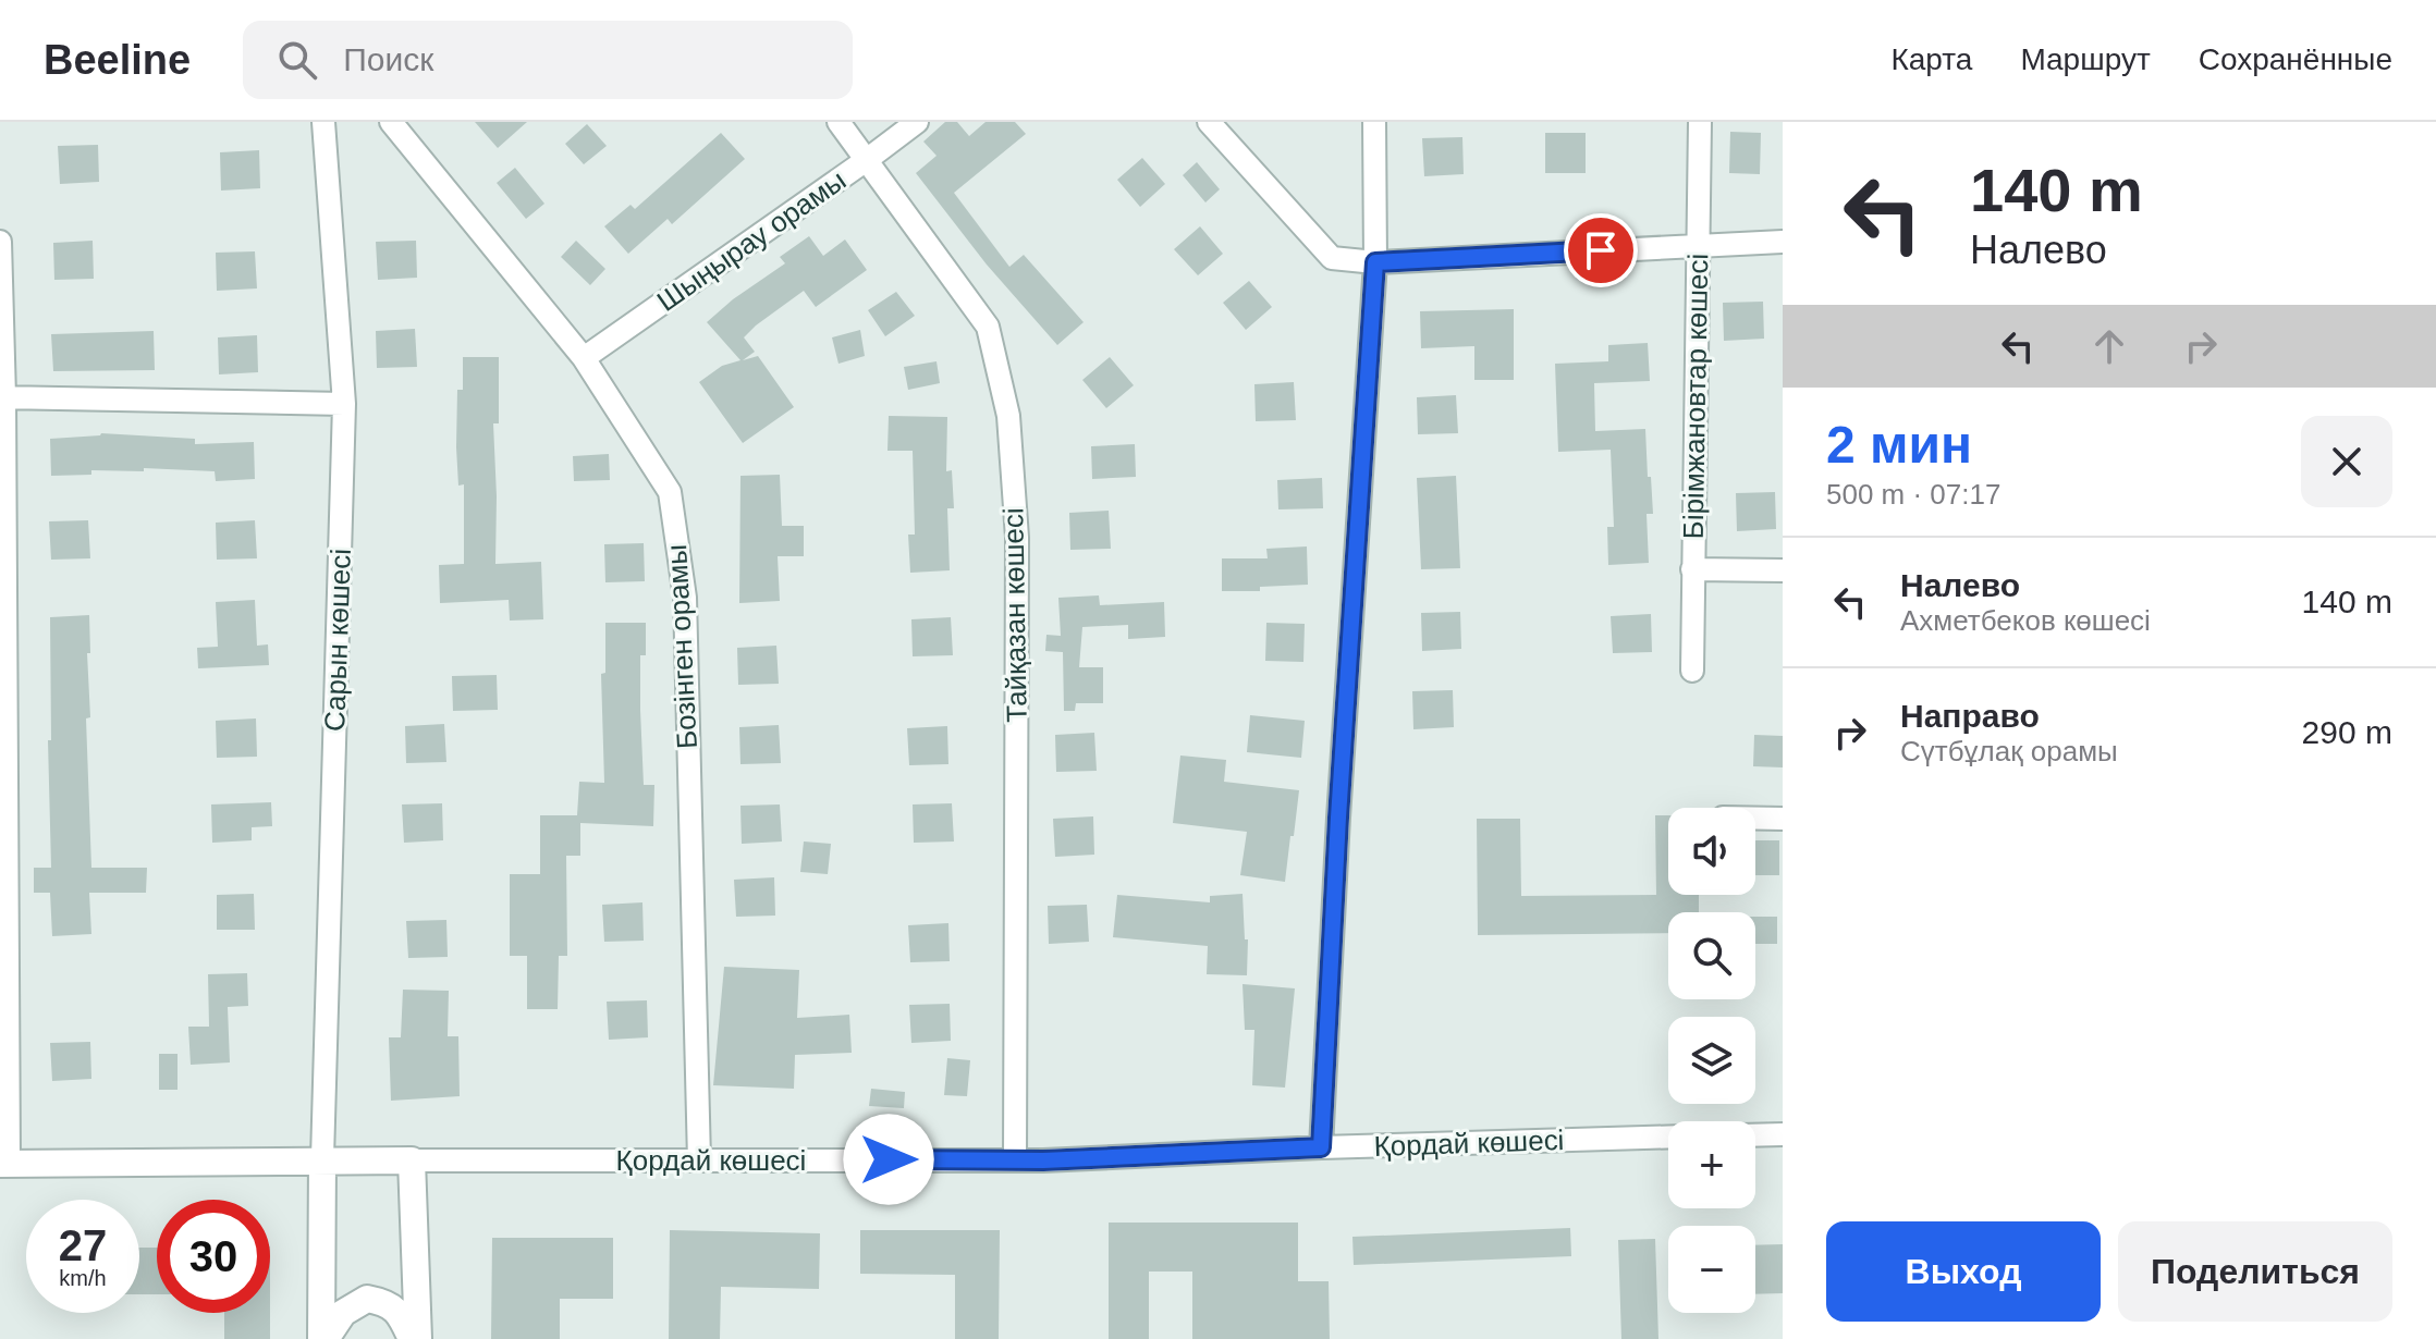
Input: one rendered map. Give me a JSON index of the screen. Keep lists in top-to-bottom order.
{
  "streets": {
    "street": [
      "Шыңырау орамы",
      "Бірімжановтар көшесі",
      "Тайқазан көшесі",
      "Сарын көшесі",
      "Бозінген орамы",
      "Қордай көшесі"
    ]
  },
  "crossings": [
    ["Шыңырау орамы", "Тайқазан көшесі"],
    ["Шыңырау орамы", "Бозінген орамы"],
    ["Тайқазан көшесі", "Қордай көшесі"],
    ["Сарын көшесі", "Қордай көшесі"],
    ["Бозінген орамы", "Қордай көшесі"]
  ],
  "page": {
    "header": "Beeline",
    "search": "Поиск",
    "nav": ["Карта", "Маршрут", "Сохранённые"],
    "turn": ["140 m", "Налево"],
    "heading": ["2 мин", "500 m · 07:17"],
    "list": [
      {
        "name": "Налево",
        "note": "Ахметбеков көшесі",
        "value": "140 m"
      },
      {
        "name": "Направо",
        "note": "Cүтбұлақ орамы",
        "value": "290 m"
      }
    ],
    "map_buttons": ["+", "−"],
    "speed": "27 km/h",
    "limit": "30",
    "buttons": ["Выход", "Поделиться"]
  }
}
